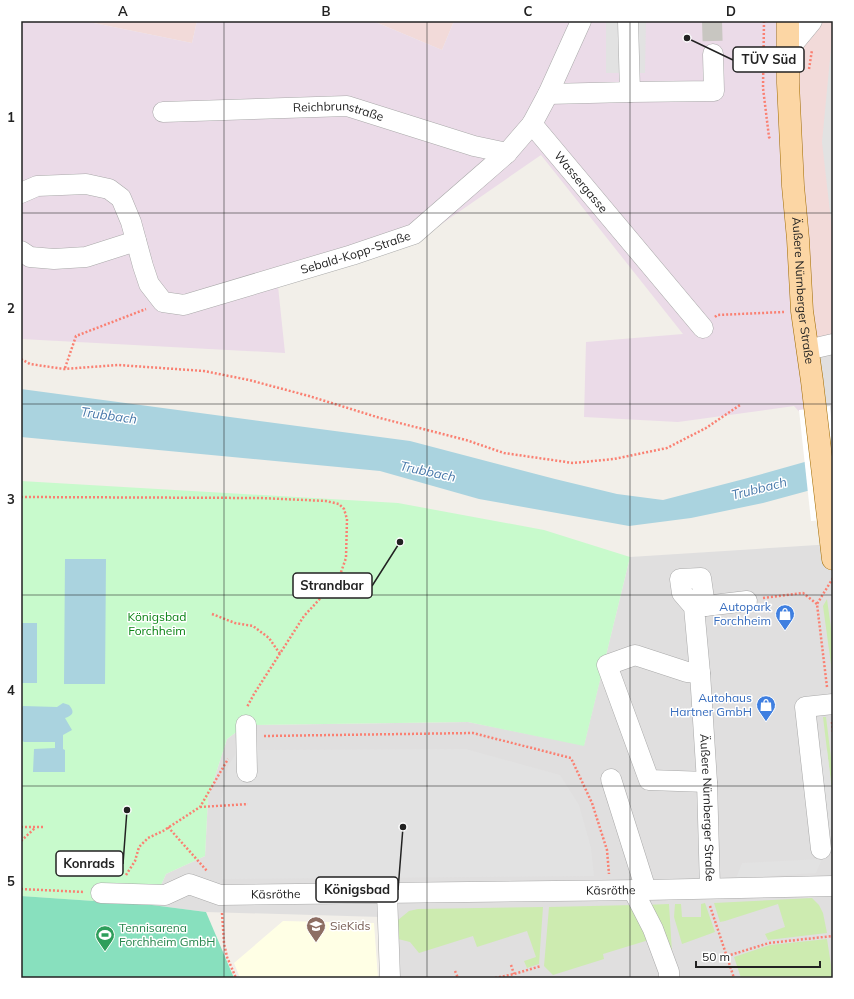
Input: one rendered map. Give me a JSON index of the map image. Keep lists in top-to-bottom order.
{
  "streets": {
    "main road": ["Äußere Nürnberger Straße"],
    "street": [
      "Reichbrunstraße",
      "Wassergasse",
      "Sebald-Kopp-Straße",
      "Käsröthe"
    ]
  },
  "crossings": [
    ["Reichbrunstraße", "Sebald-Kopp-Straße"],
    ["Wassergasse", "Sebald-Kopp-Straße"],
    ["Äußere Nürnberger Straße", "Käsröthe"]
  ],
  "water": ["Trubbach"],
  "parks": ["Königsbad Forchheim"],
  "places": {
    "other": [
      "TÜV Süd",
      "Strandbar",
      "Konrads",
      "Königsbad"
    ],
    "shop": ["Autopark Forchheim", "Autohaus Hartner GmbH"],
    "school or university": ["SieKids"],
    "sports": ["Tennisarena Forchheim GmbH"]
  },
  "scale_bar": "50 m",
  "grid": {
    "columns": [
      "A",
      "B",
      "C",
      "D"
    ],
    "rows": [
      "1",
      "2",
      "3",
      "4",
      "5"
    ]
  }
}
